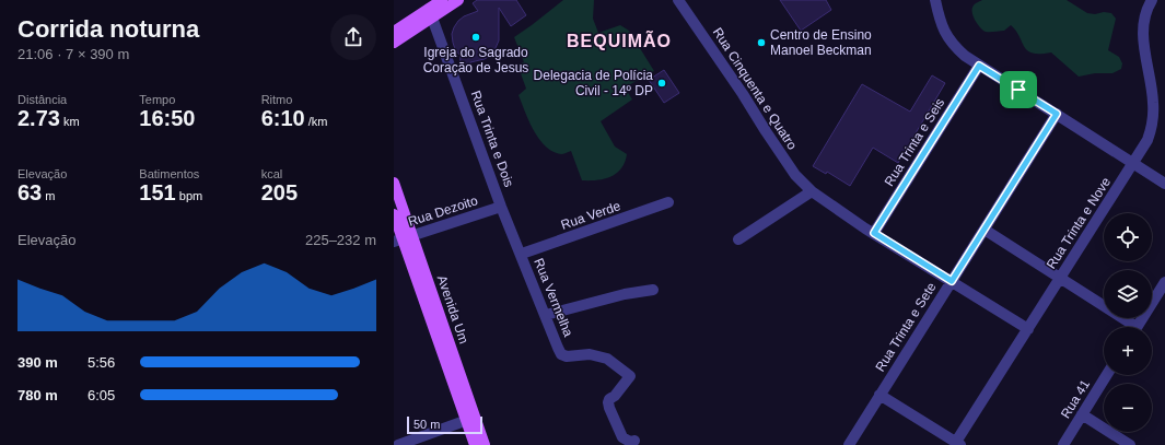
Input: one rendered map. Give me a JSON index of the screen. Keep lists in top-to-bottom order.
{
  "streets": {
    "main road": ["Avenida Um"],
    "street": [
      "Rua Cinquenta e Quatro",
      "Rua Trinta e Dois",
      "Rua Trinta e Seis",
      "Rua Dezoito",
      "Rua Verde",
      "Rua Trinta e Nove",
      "Rua Vermelha",
      "Rua Trinta e Sete",
      "Rua 41"
    ]
  },
  "crossings": [
    ["Rua Cinquenta e Quatro", "Rua Trinta e Seis"],
    ["Rua Cinquenta e Quatro", "Rua Trinta e Nove"],
    ["Rua Cinquenta e Quatro", "Rua Trinta e Sete"],
    ["Rua Trinta e Dois", "Rua Dezoito"],
    ["Rua Trinta e Dois", "Rua Verde"],
    ["Rua Trinta e Dois", "Rua Vermelha"],
    ["Rua Dezoito", "Avenida Um"],
    ["Rua Verde", "Rua Vermelha"]
  ],
  "districts": ["BEQUIMÃO"],
  "places": ["Igreja do Sagrado Coração de Jesus", "Centro de Ensino Manoel Beckman", "Delegacia de Polícia Civil - 14º DP"],
  "scale_bar": "50 m",
  "page": {
    "heading": ["Corrida noturna", "21:06 · 7 × 390 m"],
    "stats": [
      ["Distância", "2.73 km"],
      ["Tempo", "16:50"],
      ["Ritmo", "6:10 /km"],
      ["Elevação", "63 m"],
      ["Batimentos", "151 bpm"],
      ["kcal", "205"]
    ],
    "map_buttons": ["+", "−"],
    "chart": ["Elevação", "225–232 m"],
    "list": [
      {
        "name": "390 m",
        "note": "5:56"
      },
      {
        "name": "780 m",
        "note": "6:05"
      }
    ],
    "scale": "50 m"
  }
}
